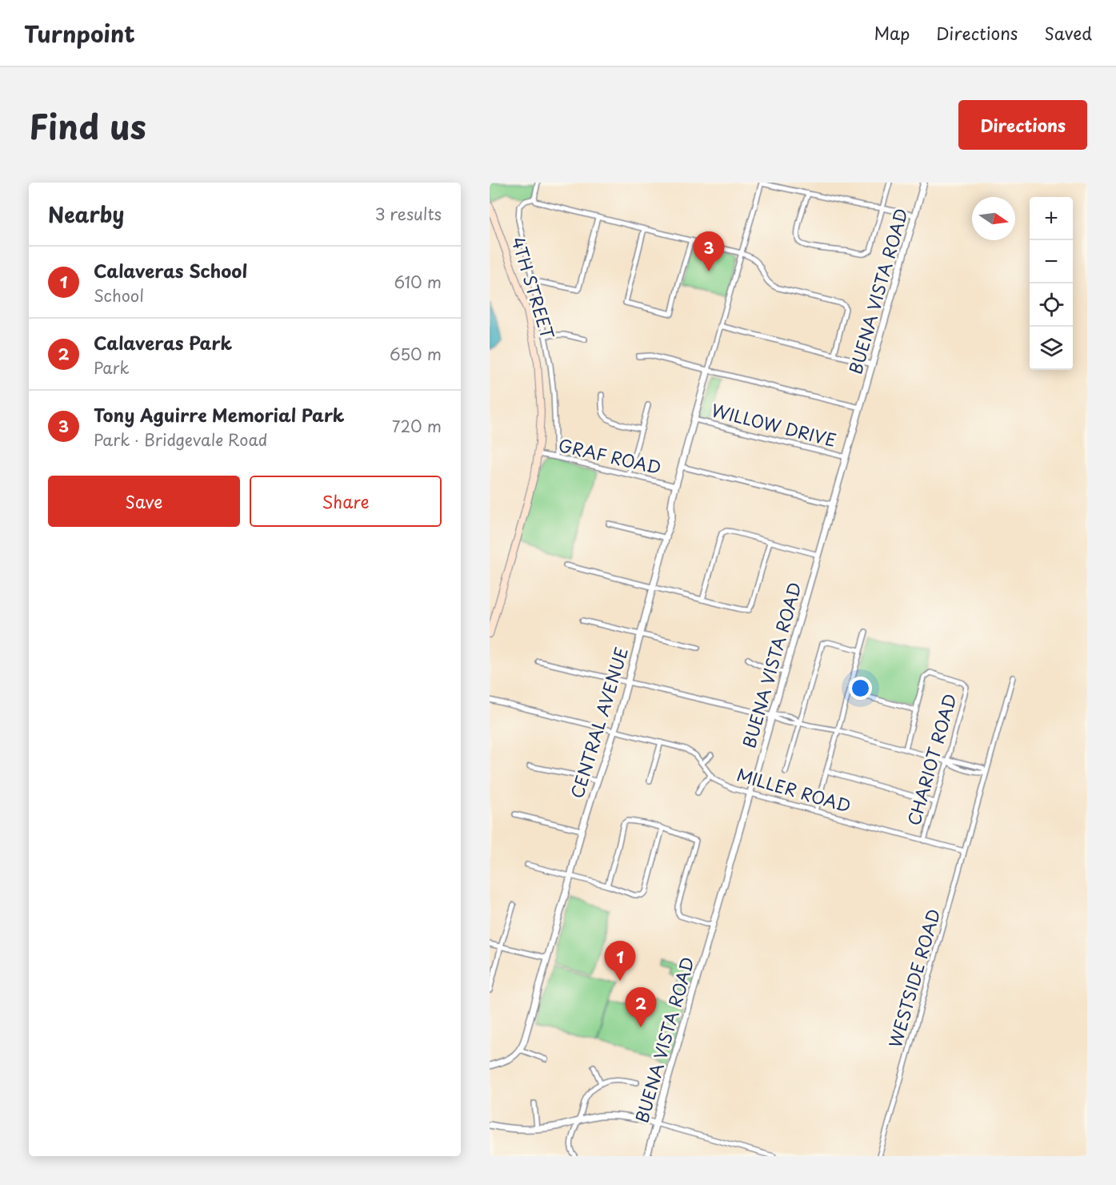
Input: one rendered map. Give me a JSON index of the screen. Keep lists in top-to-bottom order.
{
  "streets": {
    "main road": ["4TH STREET"],
    "street": [
      "BUENA VISTA ROAD",
      "WILLOW DRIVE",
      "GRAF ROAD",
      "CENTRAL AVENUE",
      "CHARIOT ROAD",
      "MILLER ROAD",
      "WESTSIDE ROAD"
    ]
  },
  "crossings": [
    ["4TH STREET", "GRAF ROAD"],
    ["BUENA VISTA ROAD", "WILLOW DRIVE"],
    ["BUENA VISTA ROAD", "MILLER ROAD"],
    ["WILLOW DRIVE", "CENTRAL AVENUE"],
    ["GRAF ROAD", "CENTRAL AVENUE"],
    ["CENTRAL AVENUE", "MILLER ROAD"],
    ["CHARIOT ROAD", "MILLER ROAD"],
    ["MILLER ROAD", "WESTSIDE ROAD"]
  ],
  "north": "right",
  "page": {
    "header": "Turnpoint",
    "nav": ["Map", "Directions", "Saved"],
    "title": "Find us",
    "buttons": [
      "Directions",
      ["Save", "Share"]
    ],
    "heading": ["Nearby", "3 results"],
    "map_buttons": ["+", "−"],
    "pins": ["3", "1", "2"],
    "list": [
      {
        "mark": "1",
        "name": "Calaveras School",
        "note": "School",
        "value": "610 m"
      },
      {
        "mark": "2",
        "name": "Calaveras Park",
        "note": "Park",
        "value": "650 m"
      },
      {
        "mark": "3",
        "name": "Tony Aguirre Memorial Park",
        "note": "Park · Bridgevale Road",
        "value": "720 m"
      }
    ]
  }
}
